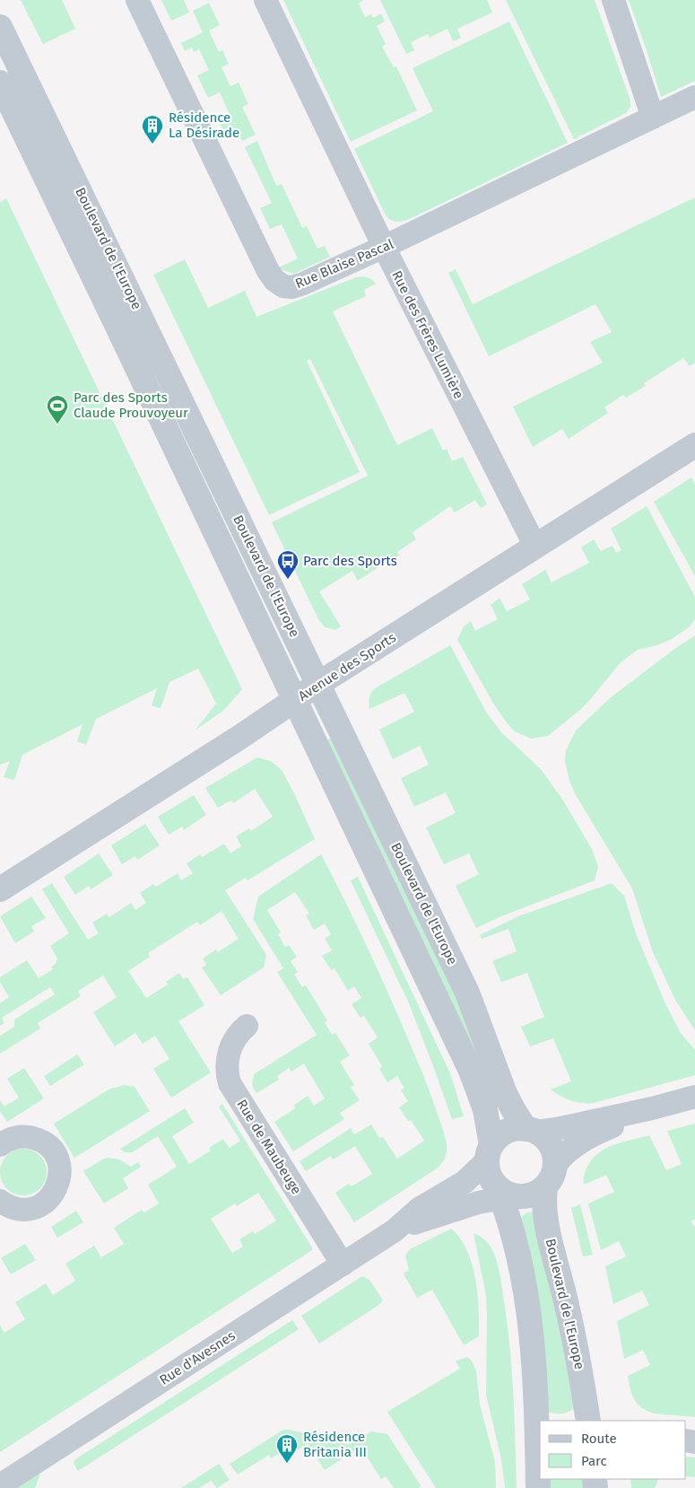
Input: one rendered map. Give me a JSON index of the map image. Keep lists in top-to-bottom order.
{
  "streets": {
    "street": [
      "Boulevard de l'Europe",
      "Rue Blaise Pascal",
      "Rue des Frères Lumière",
      "Avenue des Sports",
      "Rue de Maubeuge",
      "Rue d'Avesnes"
    ]
  },
  "crossings": [
    ["Boulevard de l'Europe", "Avenue des Sports"],
    ["Boulevard de l'Europe", "Rue d'Avesnes"],
    ["Rue Blaise Pascal", "Rue des Frères Lumière"],
    ["Rue des Frères Lumière", "Avenue des Sports"],
    ["Rue de Maubeuge", "Rue d'Avesnes"]
  ],
  "places": {
    "building": ["Résidence La Désirade", "Résidence Britania III"],
    "sports": ["Parc des Sports Claude Prouvoyeur"],
    "bus stop": ["Parc des Sports"]
  },
  "legend": ["Route", "Parc"]
}
